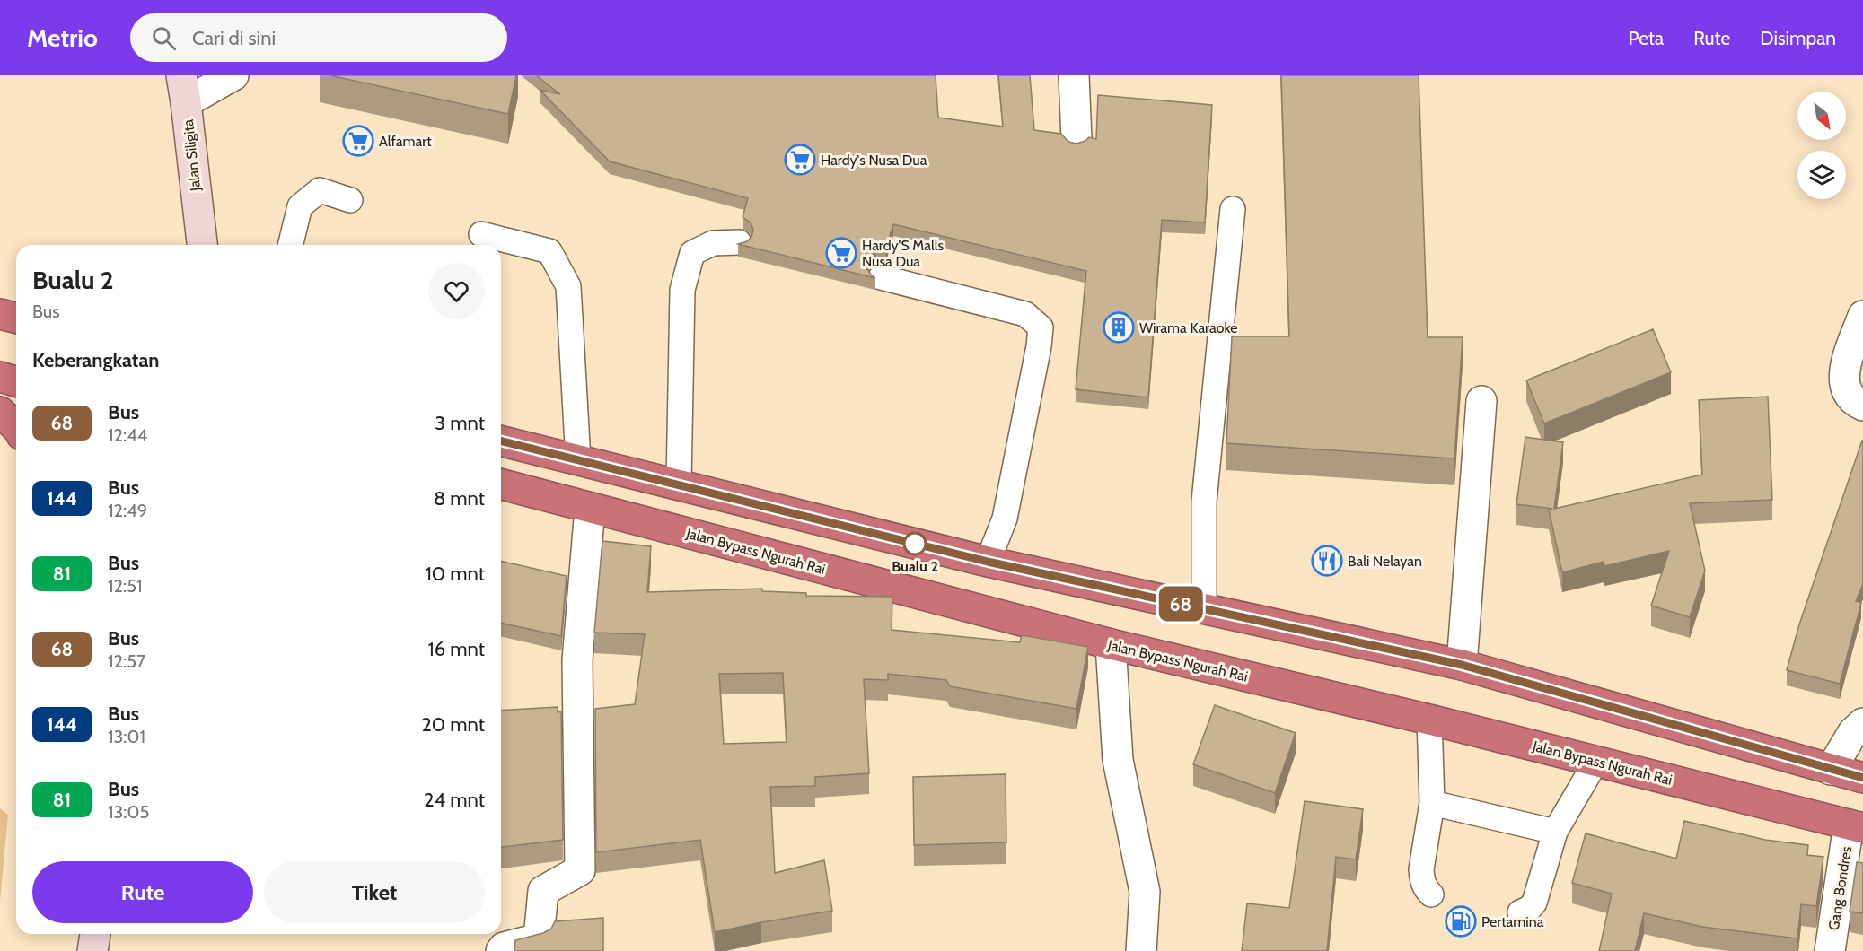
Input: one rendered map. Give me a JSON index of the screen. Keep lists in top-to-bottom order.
{
  "streets": {
    "highway": ["Jalan Bypass Ngurah Rai"],
    "main road": ["Jalan Siligita"],
    "street": ["Gang Bondres"]
  },
  "crossings": [
    ["Jalan Bypass Ngurah Rai", "Gang Bondres"]
  ],
  "places": {
    "supermarket": ["Alfamart", "Hardy's Nusa Dua", "Hardy'S Malls Nusa Dua"],
    "building": ["Wirama Karaoke"],
    "other": ["Bualu 2"],
    "restaurant": ["Bali Nelayan"],
    "fuel station": ["Pertamina"]
  },
  "lines": ["bus line 68"],
  "north": "bottom right",
  "page": {
    "header": "Metrio",
    "search": "Cari di sini",
    "nav": ["Peta", "Rute", "Disimpan"],
    "on_map": "68",
    "heading": [
      ["Bualu 2", "Bus"],
      "Keberangkatan"
    ],
    "list": [
      {
        "mark": "68",
        "name": "Bus",
        "note": "12:44",
        "value": "3 mnt"
      },
      {
        "mark": "144",
        "name": "Bus",
        "note": "12:49",
        "value": "8 mnt"
      },
      {
        "mark": "81",
        "name": "Bus",
        "note": "12:51",
        "value": "10 mnt"
      },
      {
        "mark": "68",
        "name": "Bus",
        "note": "12:57",
        "value": "16 mnt"
      },
      {
        "mark": "144",
        "name": "Bus",
        "note": "13:01",
        "value": "20 mnt"
      },
      {
        "mark": "81",
        "name": "Bus",
        "note": "13:05",
        "value": "24 mnt"
      }
    ],
    "buttons": ["Rute", "Tiket"]
  }
}
